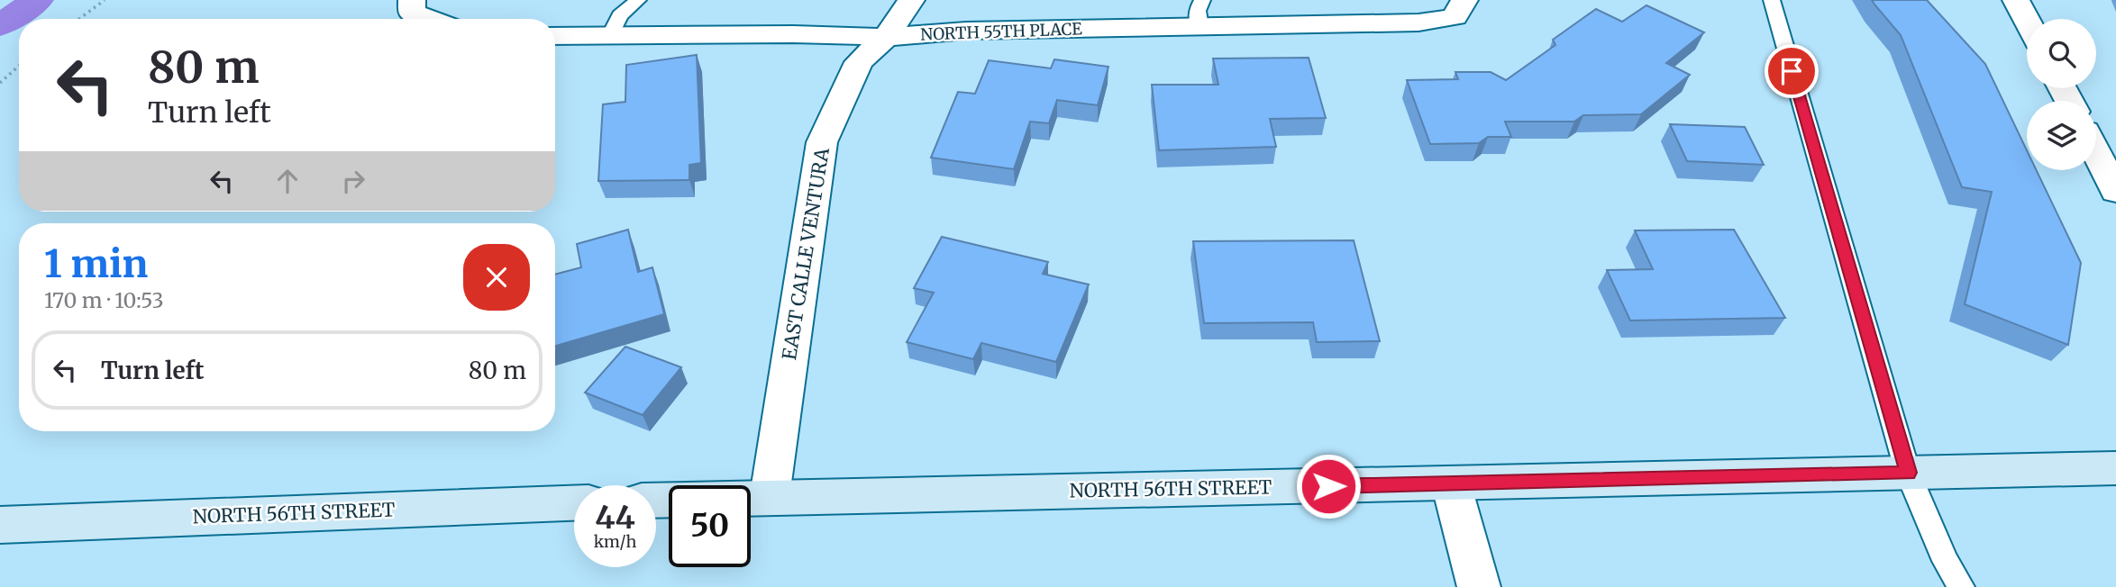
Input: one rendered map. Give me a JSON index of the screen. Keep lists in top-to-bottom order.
{
  "streets": {
    "main road": ["NORTH 56TH STREET"],
    "street": ["NORTH 55TH PLACE", "EAST CALLE VENTURA"]
  },
  "crossings": [
    ["NORTH 55TH PLACE", "EAST CALLE VENTURA"],
    ["EAST CALLE VENTURA", "NORTH 56TH STREET"]
  ],
  "page": {
    "turn": ["80 m", "Turn left"],
    "heading": ["1 min", "170 m · 10:53"],
    "list": [
      {
        "name": "Turn left",
        "value": "80 m"
      }
    ],
    "speed": "44 km/h",
    "limit": "50"
  }
}
